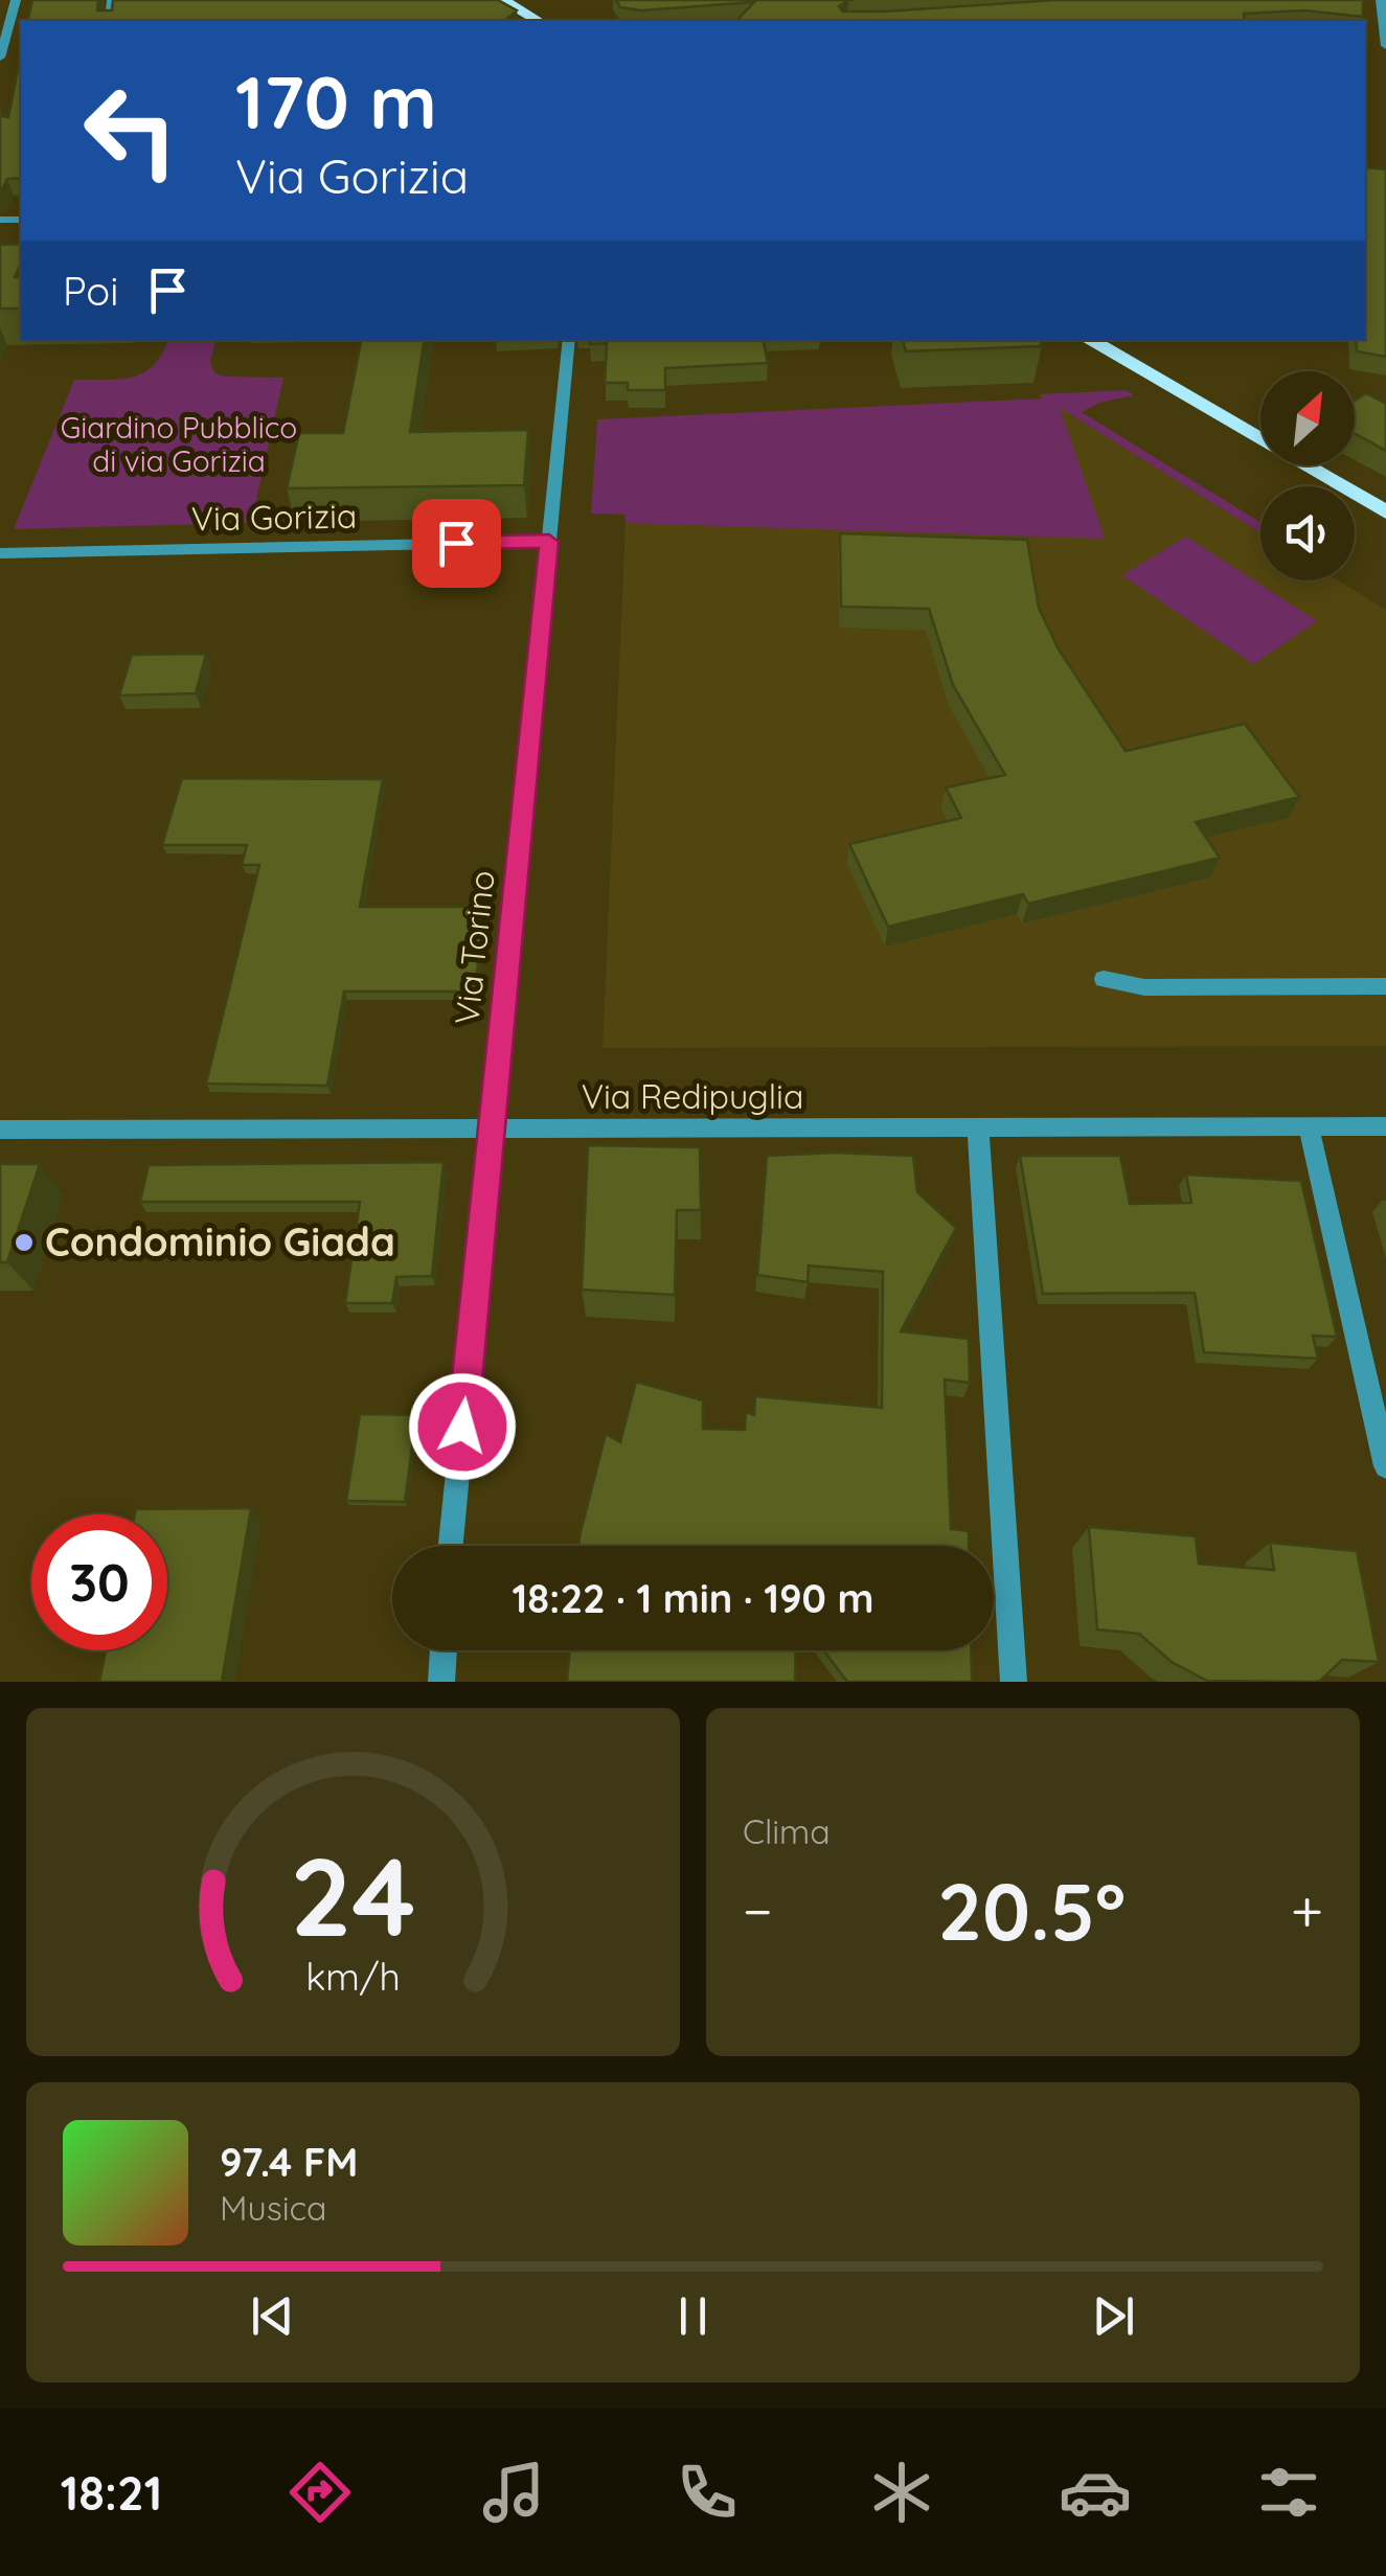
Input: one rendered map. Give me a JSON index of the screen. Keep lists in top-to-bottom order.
{
  "streets": {
    "street": ["Via Gorizia", "Via Torino", "Via Redipuglia"]
  },
  "crossings": [
    ["Via Gorizia", "Via Torino"],
    ["Via Torino", "Via Redipuglia"]
  ],
  "parks": ["Giardino Pubblico di via Gorizia"],
  "places": ["Condominio Giada"],
  "north": "top right",
  "page": {
    "turn": ["170 m", "Via Gorizia"],
    "then": "Poi",
    "limit": "30",
    "trip": "18:22 · 1 min · 190 m",
    "tile": "Clima",
    "heat": ["−", "20.5°", "+"],
    "song": ["97.4 FM", "Musica"],
    "tabs": "18:21",
    "gauge": ["24", "km/h"]
  }
}
